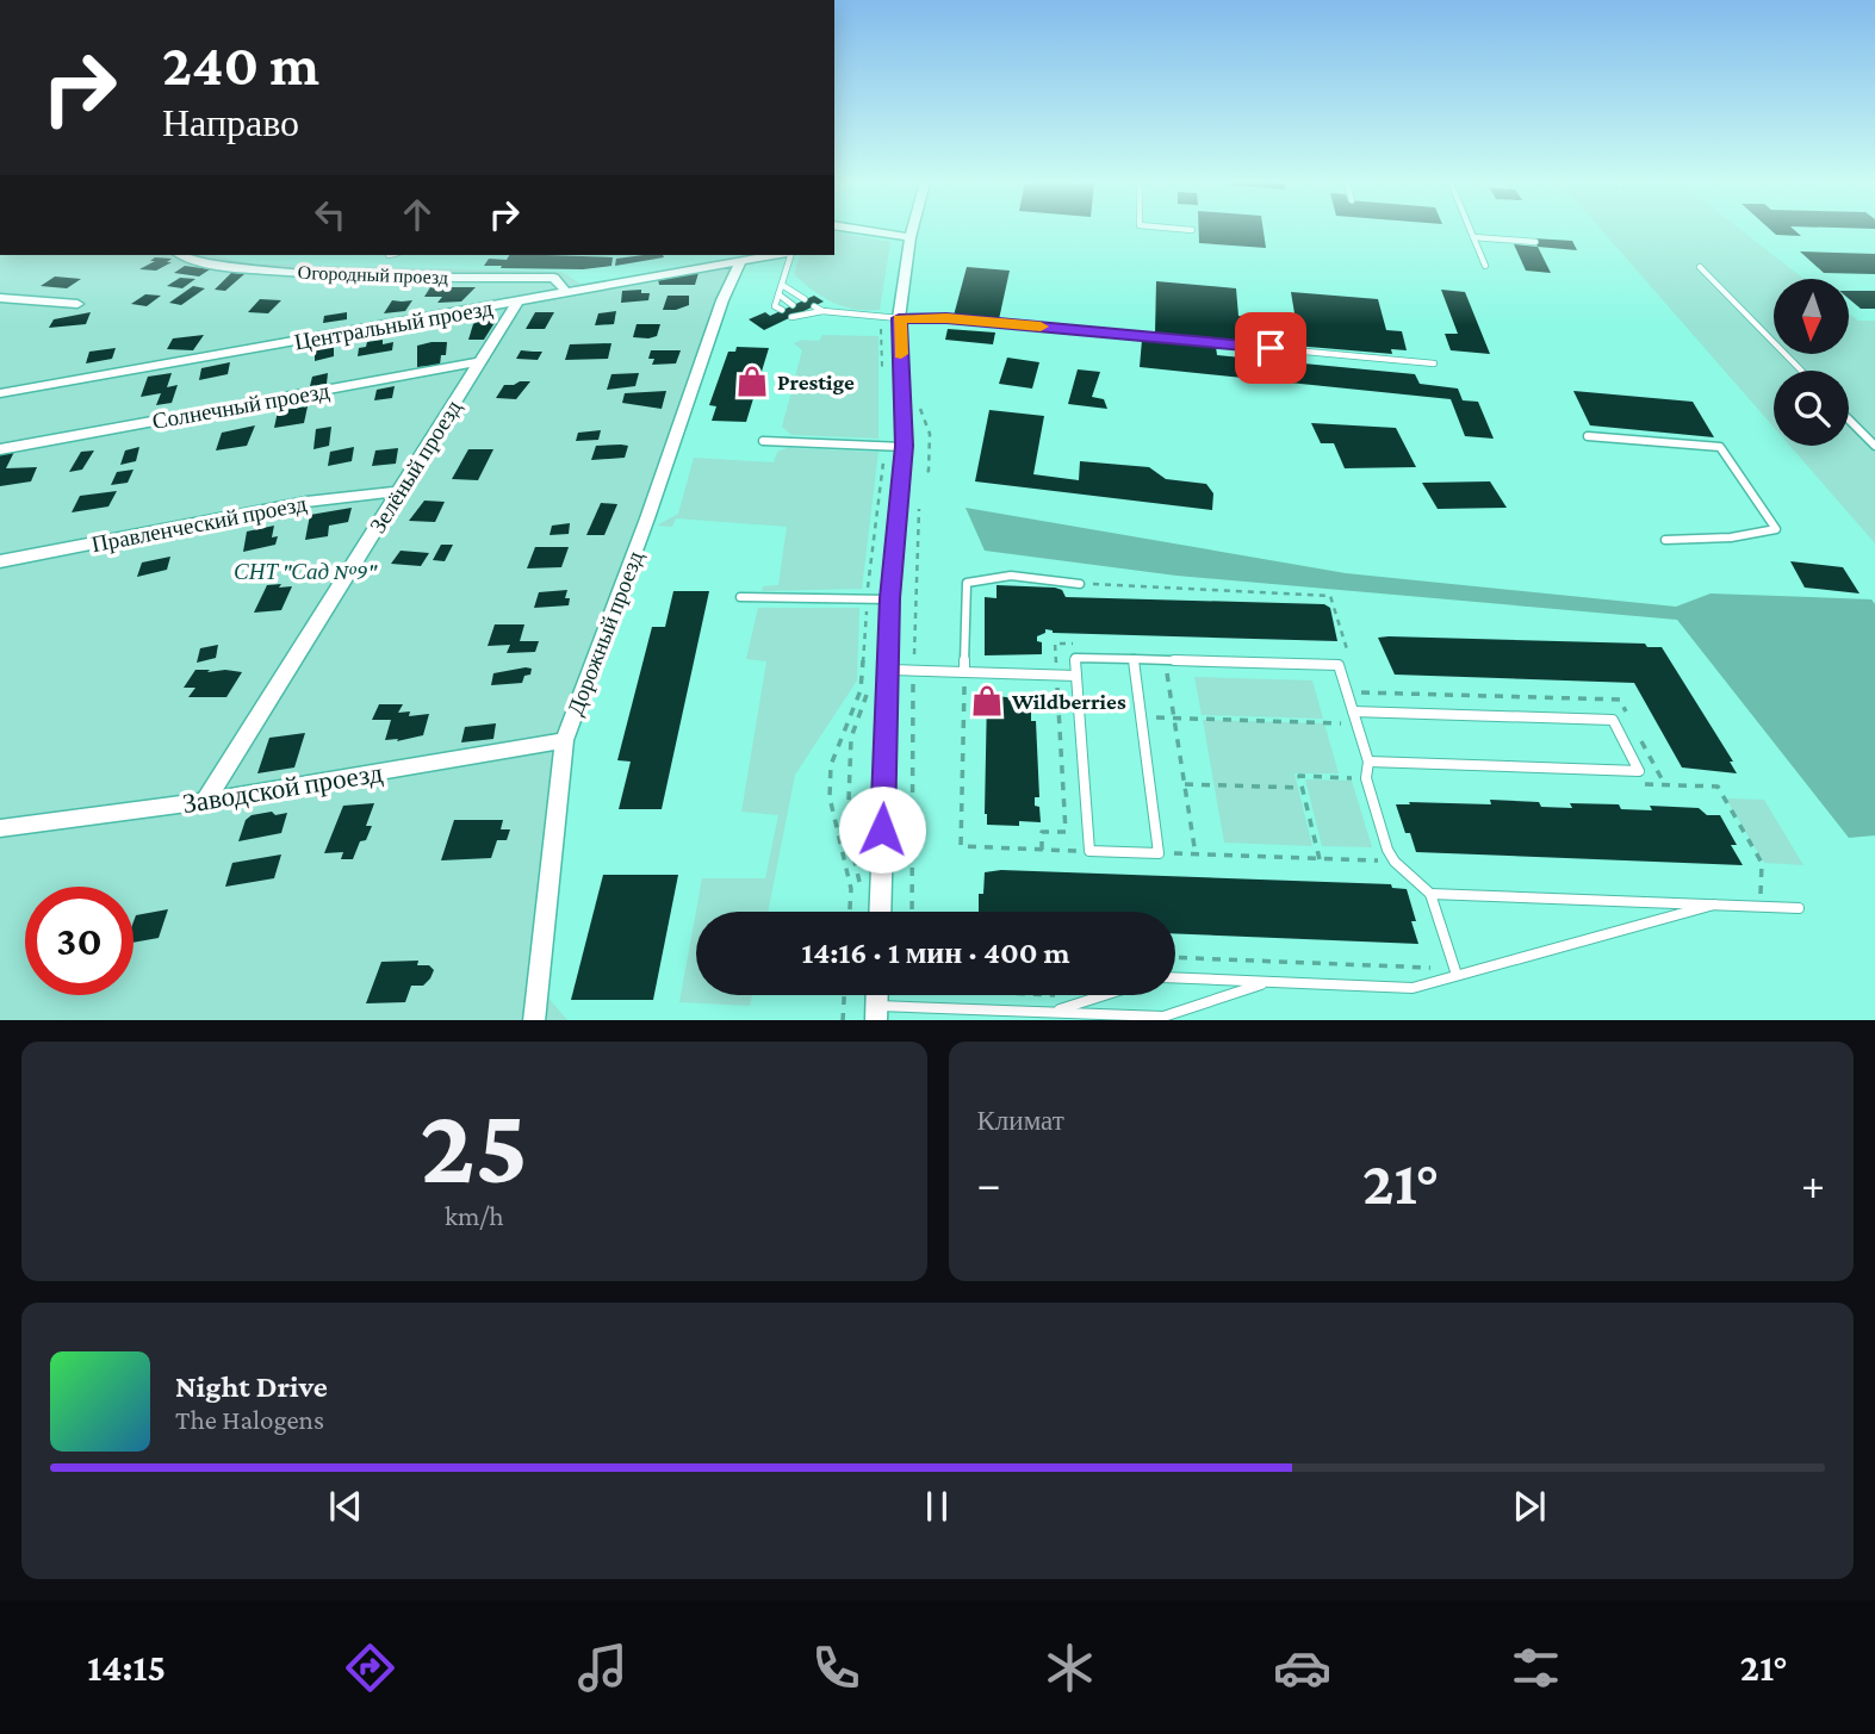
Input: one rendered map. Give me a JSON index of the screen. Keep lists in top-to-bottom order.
{
  "streets": {
    "street": [
      "Огородный проезд",
      "Центральный проезд",
      "Солнечный проезд",
      "Зелёный проезд",
      "Правленческий проезд",
      "Дорожный проезд",
      "Заводской проезд"
    ]
  },
  "crossings": [
    ["Огородный проезд", "Центральный проезд"],
    ["Центральный проезд", "Зелёный проезд"],
    ["Центральный проезд", "Дорожный проезд"],
    ["Солнечный проезд", "Зелёный проезд"],
    ["Зелёный проезд", "Правленческий проезд"],
    ["Зелёный проезд", "Заводской проезд"],
    ["Дорожный проезд", "Заводской проезд"]
  ],
  "parks": ["СНТ \"Сад №9\""],
  "places": {
    "shop": ["Prestige", "Wildberries"]
  },
  "north": "bottom",
  "page": {
    "turn": ["240 m", "Направо"],
    "limit": "30",
    "trip": "14:16 · 1 мин · 400 m",
    "tile": [
      ["25", "km/h"],
      "Климат"
    ],
    "heat": ["−", "21°", "+"],
    "song": ["Night Drive", "The Halogens"],
    "tabs": ["14:15", "21°"]
  }
}
